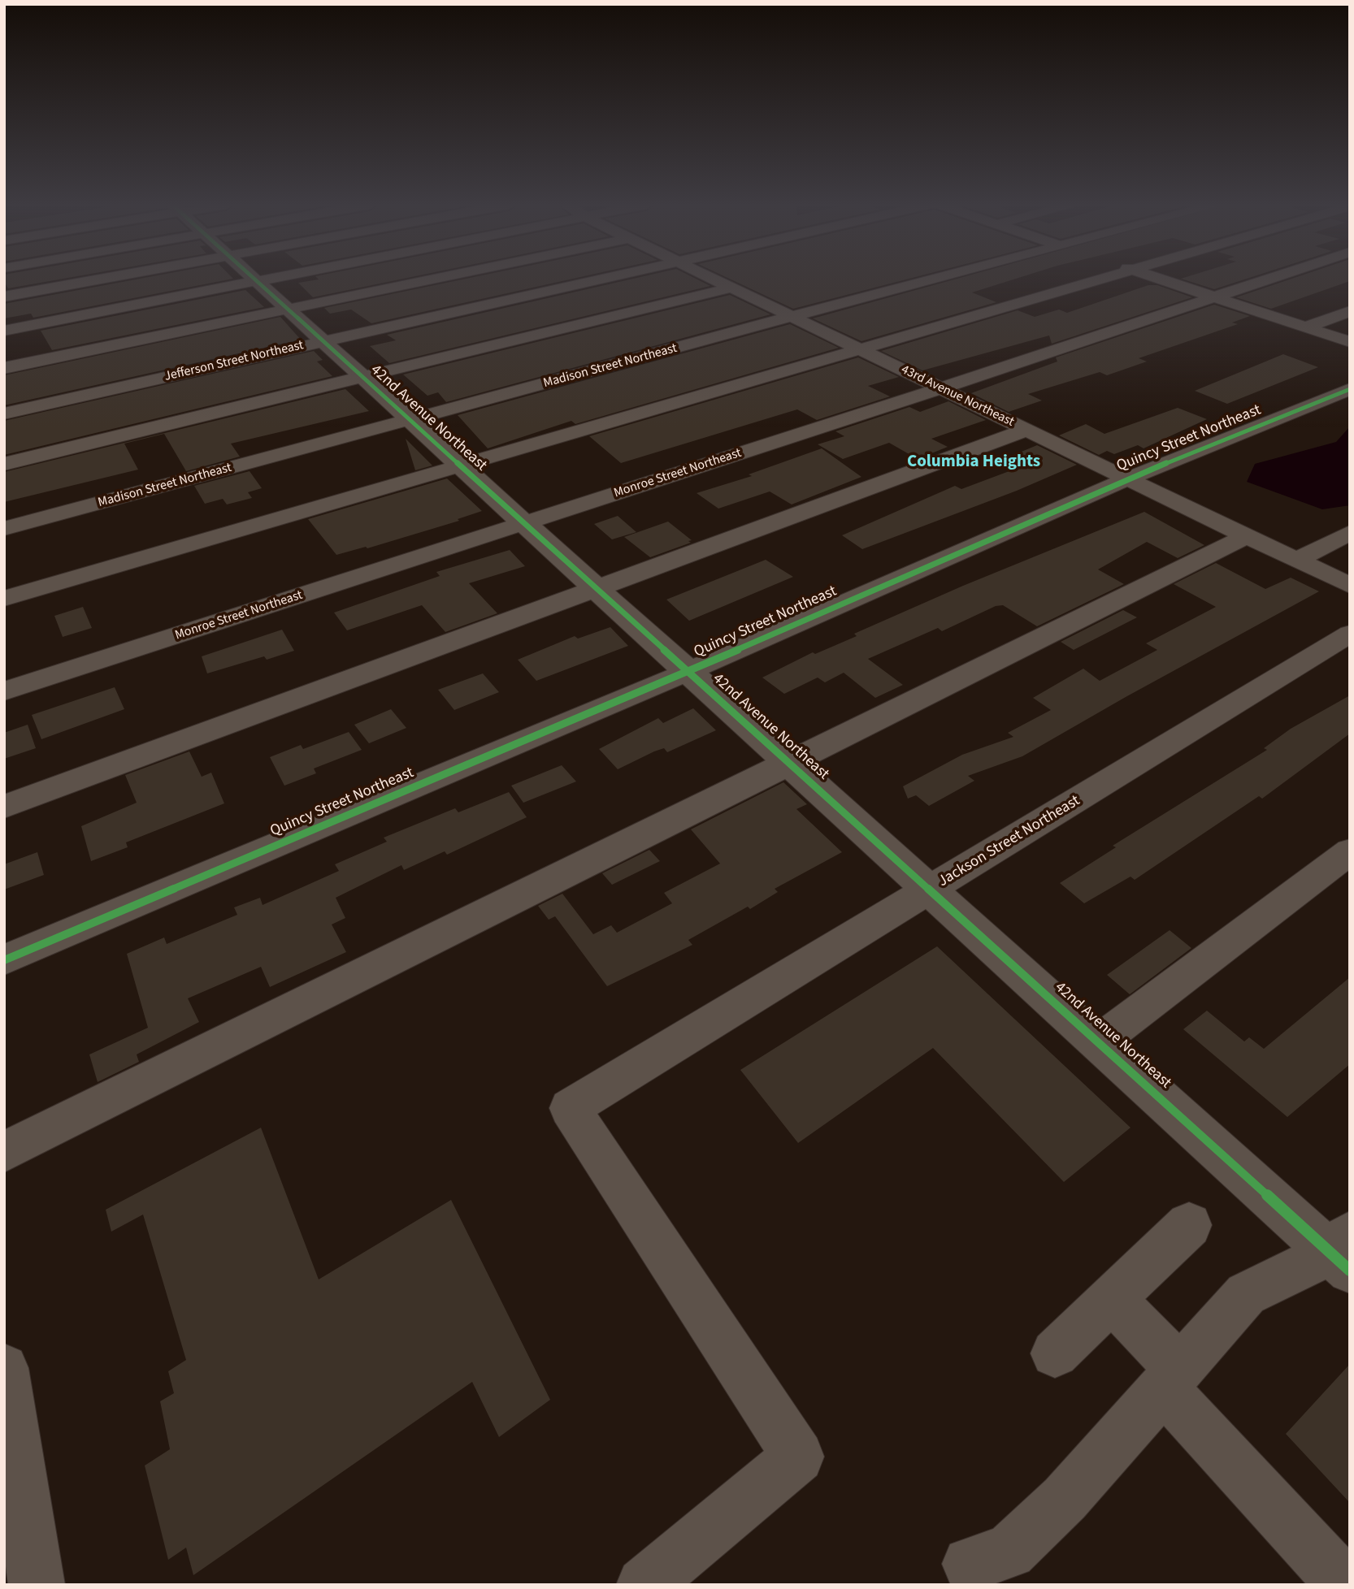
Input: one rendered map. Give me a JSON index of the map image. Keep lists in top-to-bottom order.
{
  "streets": {
    "street": [
      "Jefferson Street Northeast",
      "Madison Street Northeast",
      "43rd Avenue Northeast",
      "42nd Avenue Northeast",
      "Quincy Street Northeast",
      "Monroe Street Northeast",
      "Jackson Street Northeast"
    ]
  },
  "crossings": [
    ["Jefferson Street Northeast", "42nd Avenue Northeast"],
    ["Madison Street Northeast", "43rd Avenue Northeast"],
    ["Madison Street Northeast", "42nd Avenue Northeast"],
    ["43rd Avenue Northeast", "Quincy Street Northeast"],
    ["43rd Avenue Northeast", "Monroe Street Northeast"],
    ["42nd Avenue Northeast", "Quincy Street Northeast"],
    ["42nd Avenue Northeast", "Monroe Street Northeast"],
    ["42nd Avenue Northeast", "Jackson Street Northeast"]
  ],
  "districts": ["Columbia Heights"]
}
